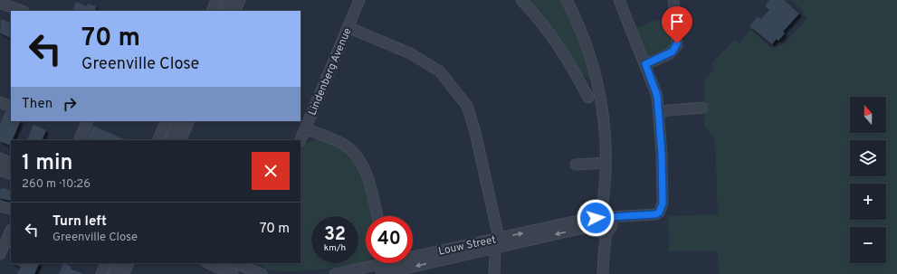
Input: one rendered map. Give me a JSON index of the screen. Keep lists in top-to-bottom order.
{
  "streets": {
    "street": ["Lindenberg Avenue", "Louw Street"]
  },
  "north": "top",
  "page": {
    "turn": ["70 m", "Greenville Close"],
    "then": "Then",
    "map_buttons": ["+", "−"],
    "heading": ["1 min", "260 m · 10:26"],
    "list": [
      {
        "name": "Turn left",
        "note": "Greenville Close",
        "value": "70 m"
      }
    ],
    "speed": "32 km/h",
    "limit": "40"
  }
}
